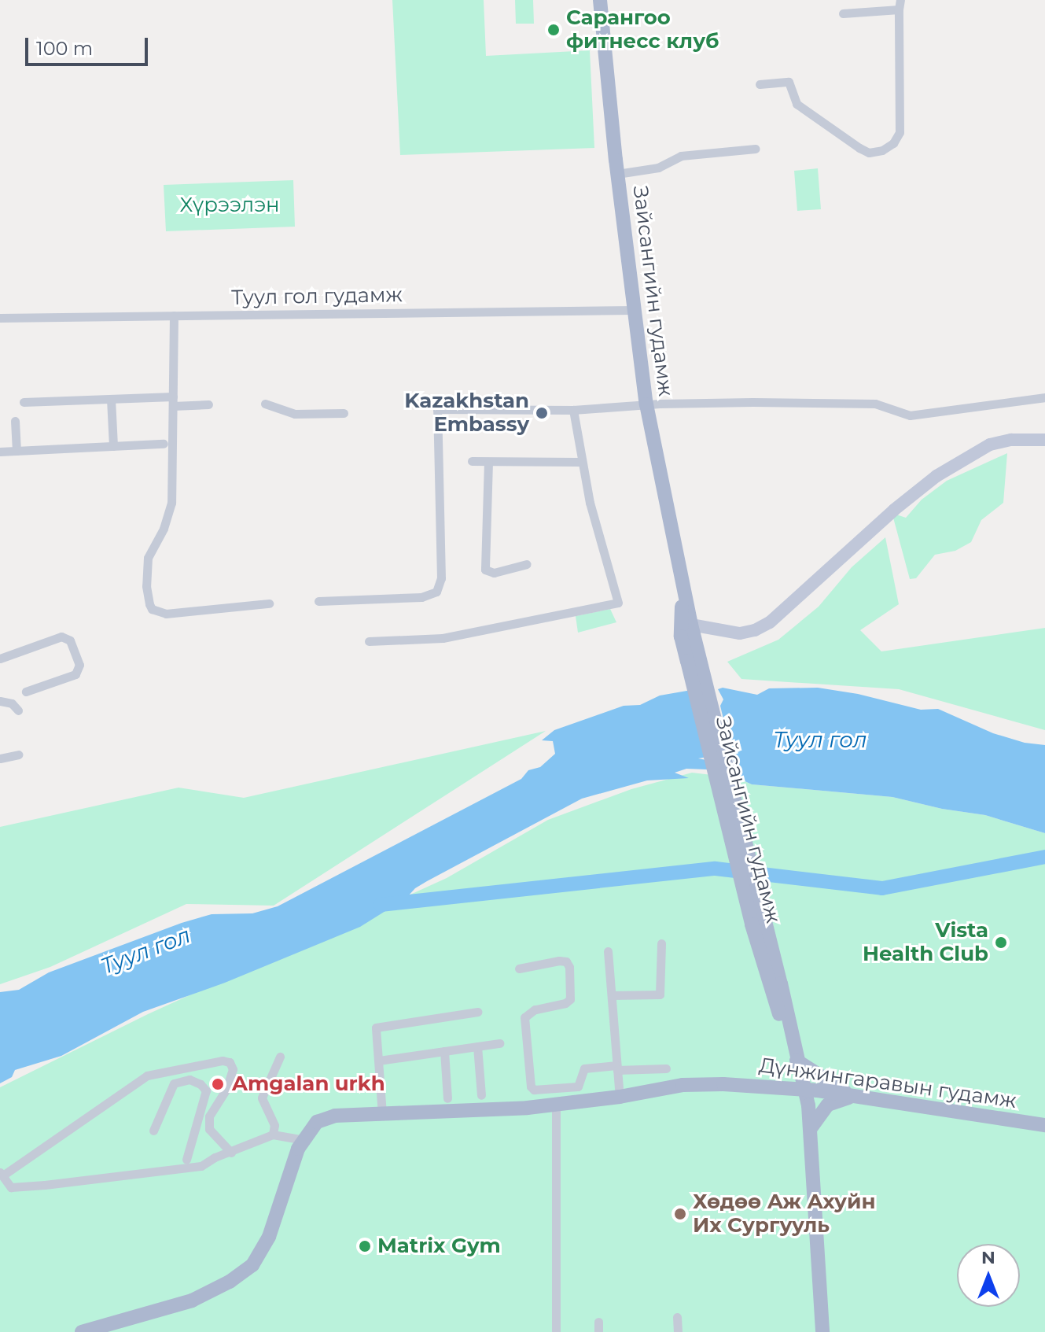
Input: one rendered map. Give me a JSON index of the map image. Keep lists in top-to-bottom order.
{
  "streets": {
    "main road": ["Зайсангийн гудамж", "Дүнжингаравын гудамж"],
    "street": ["Туул гол гудамж"]
  },
  "crossings": [
    ["Зайсангийн гудамж", "Туул гол гудамж"],
    ["Зайсангийн гудамж", "Дүнжингаравын гудамж"]
  ],
  "water": ["Туул гол"],
  "parks": ["Хүрээлэн"],
  "places": [
    "Сарангоо фитнесс клуб",
    "Kazakhstan Embassy",
    "Vista Health Club",
    "Amgalan urkh",
    "Хөдөө Аж Ахуйн Их Сургууль",
    "Matrix Gym"
  ],
  "scale_bar": "100 m",
  "north": "top"
}
